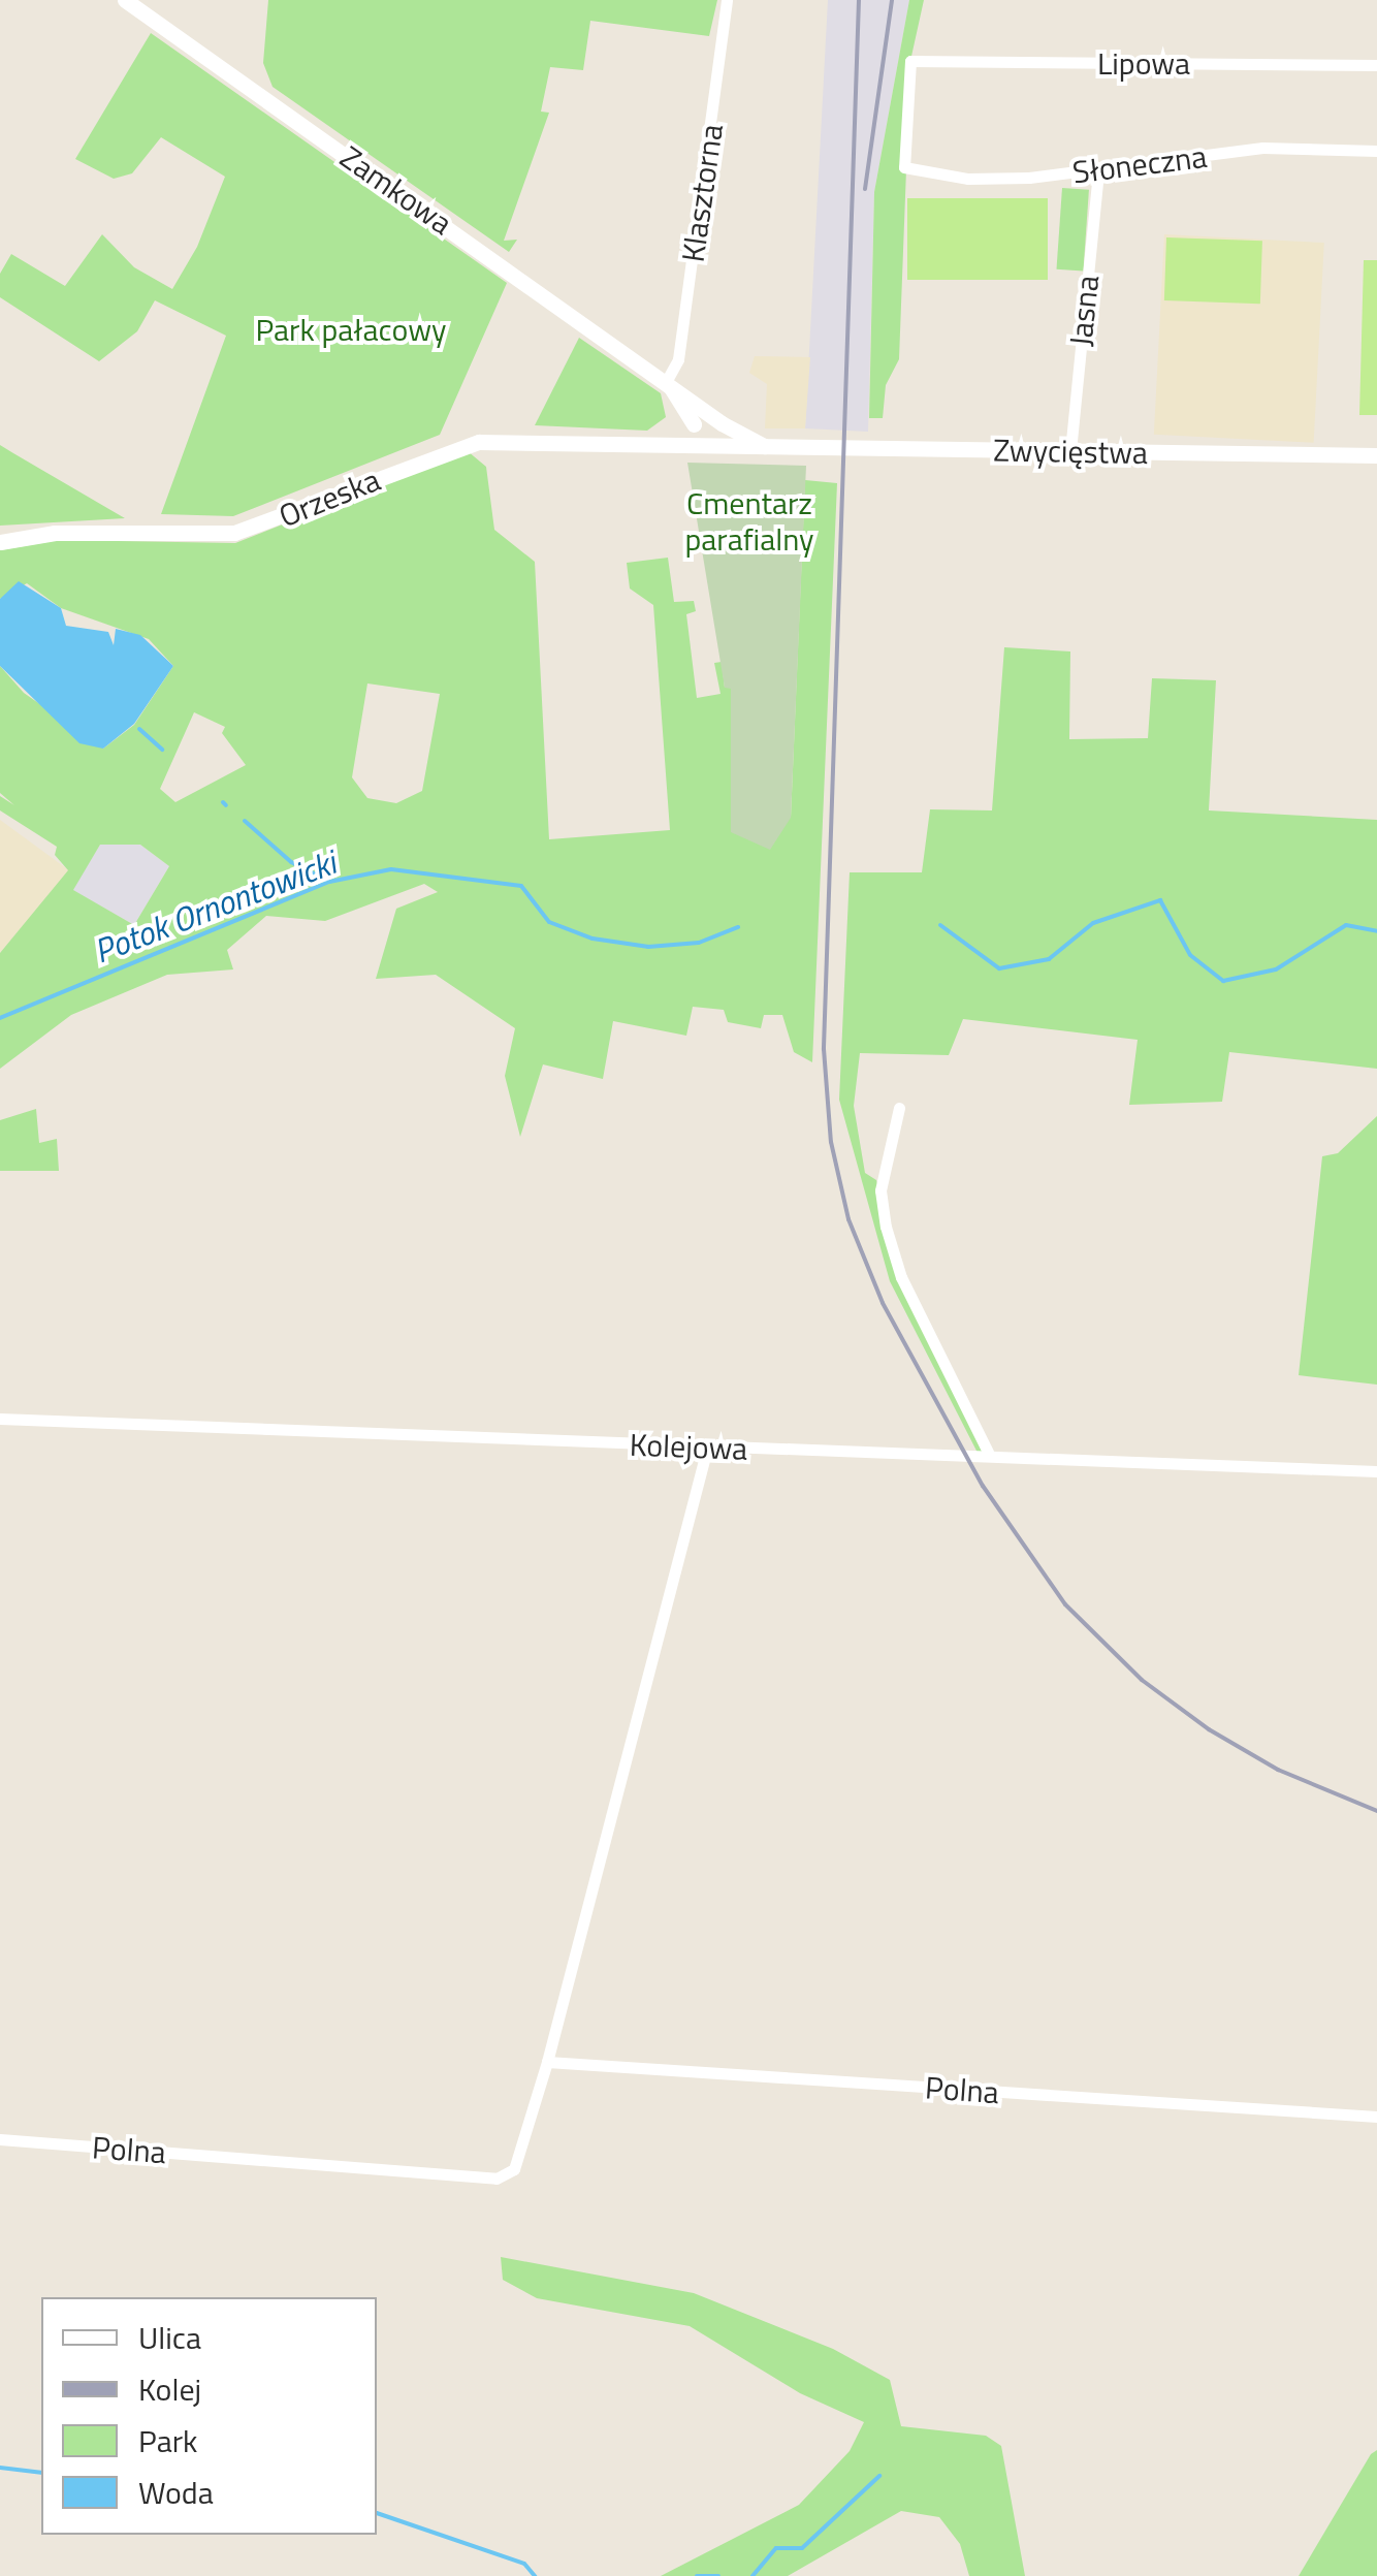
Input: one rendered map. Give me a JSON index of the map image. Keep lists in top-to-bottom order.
{
  "streets": {
    "street": [
      "Lipowa",
      "Słoneczna",
      "Zamkowa",
      "Klasztorna",
      "Jasna",
      "Zwycięstwa",
      "Orzeska",
      "Kolejowa",
      "Polna"
    ]
  },
  "crossings": [
    ["Lipowa", "Słoneczna"],
    ["Słoneczna", "Jasna"],
    ["Zamkowa", "Klasztorna"],
    ["Zamkowa", "Zwycięstwa"],
    ["Zamkowa", "Orzeska"],
    ["Jasna", "Zwycięstwa"],
    ["Zwycięstwa", "Orzeska"],
    ["Kolejowa", "Polna"]
  ],
  "water": ["Potok Ornontowicki"],
  "parks": ["Park pałacowy", "Cmentarz parafialny"],
  "legend": [
    "Ulica",
    "Kolej",
    "Park",
    "Woda"
  ]
}
